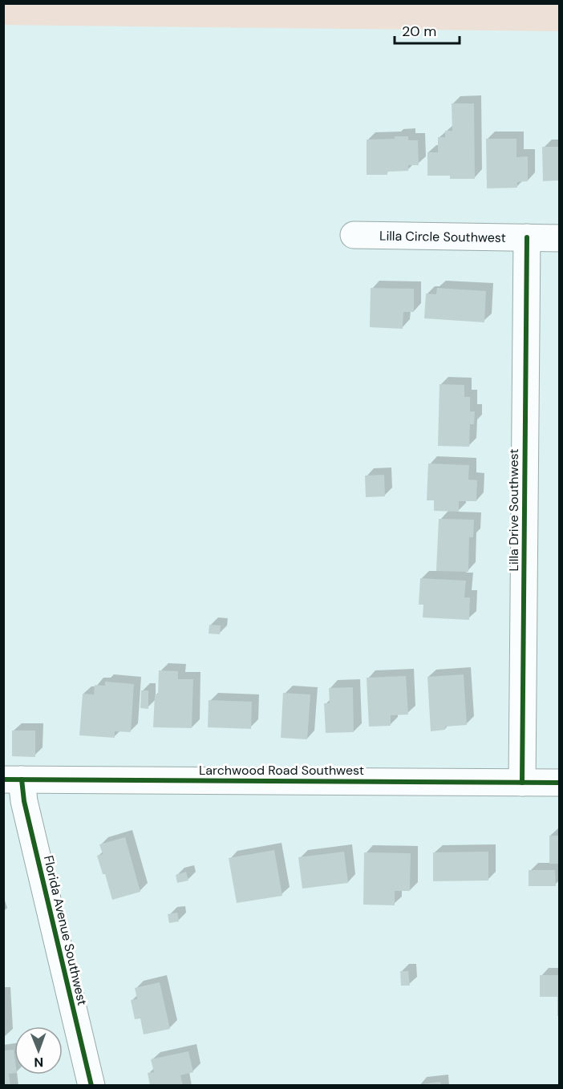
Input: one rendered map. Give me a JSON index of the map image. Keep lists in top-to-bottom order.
{
  "streets": {
    "street": [
      "Lilla Circle Southwest",
      "Lilla Drive Southwest",
      "Larchwood Road Southwest",
      "Florida Avenue Southwest"
    ]
  },
  "crossings": [
    ["Lilla Circle Southwest", "Lilla Drive Southwest"],
    ["Lilla Drive Southwest", "Larchwood Road Southwest"],
    ["Larchwood Road Southwest", "Florida Avenue Southwest"]
  ],
  "scale_bar": "20 m",
  "north": "bottom"
}
